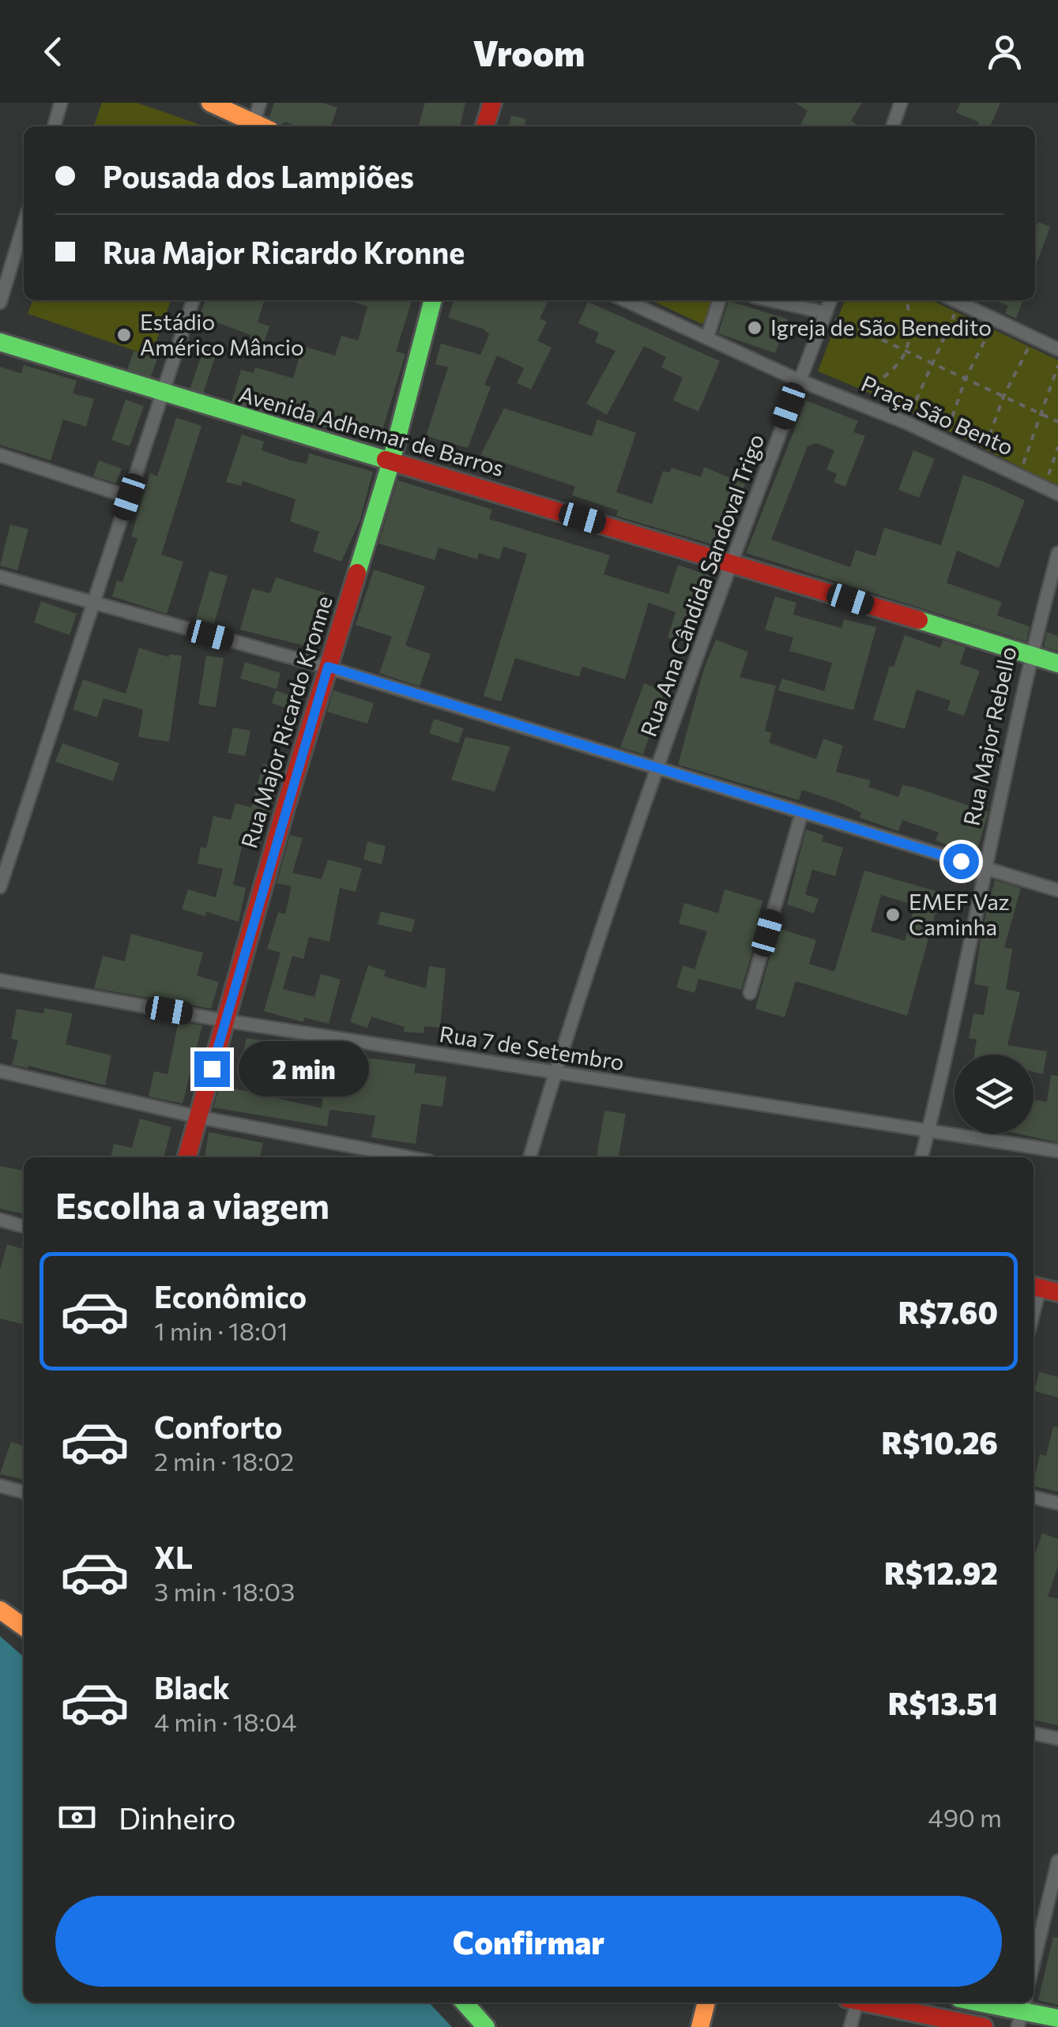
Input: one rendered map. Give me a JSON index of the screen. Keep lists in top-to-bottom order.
{
  "streets": {
    "street": [
      "Praça São Bento",
      "Avenida Adhemar de Barros",
      "Rua Ana Cândida Sandoval Trigo",
      "Rua Major Ricardo Kronne",
      "Rua Major Rebello",
      "Rua 7 de Setembro"
    ]
  },
  "crossings": [
    ["Praça São Bento", "Rua Ana Cândida Sandoval Trigo"],
    ["Avenida Adhemar de Barros", "Rua Ana Cândida Sandoval Trigo"],
    ["Avenida Adhemar de Barros", "Rua Major Ricardo Kronne"],
    ["Avenida Adhemar de Barros", "Rua Major Rebello"],
    ["Rua Ana Cândida Sandoval Trigo", "Rua 7 de Setembro"],
    ["Rua Major Ricardo Kronne", "Rua 7 de Setembro"],
    ["Rua Major Rebello", "Rua 7 de Setembro"]
  ],
  "places": ["Igreja de São Benedito", "Estádio Américo Mâncio", "EMEF Vaz Caminha"],
  "page": {
    "header": "Vroom",
    "banner": ["Pousada dos Lampiões", "Rua Major Ricardo Kronne"],
    "bubble": "2 min",
    "heading": "Escolha a viagem",
    "list": [
      {
        "name": "Econômico",
        "note": "1 min · 18:01",
        "value": "R$7.60"
      },
      {
        "name": "Conforto",
        "note": "2 min · 18:02",
        "value": "R$10.26"
      },
      {
        "name": "XL",
        "note": "3 min · 18:03",
        "value": "R$12.92"
      },
      {
        "name": "Black",
        "note": "4 min · 18:04",
        "value": "R$13.51"
      }
    ],
    "pay": ["Dinheiro", "490 m"],
    "buttons": "Confirmar"
  }
}
